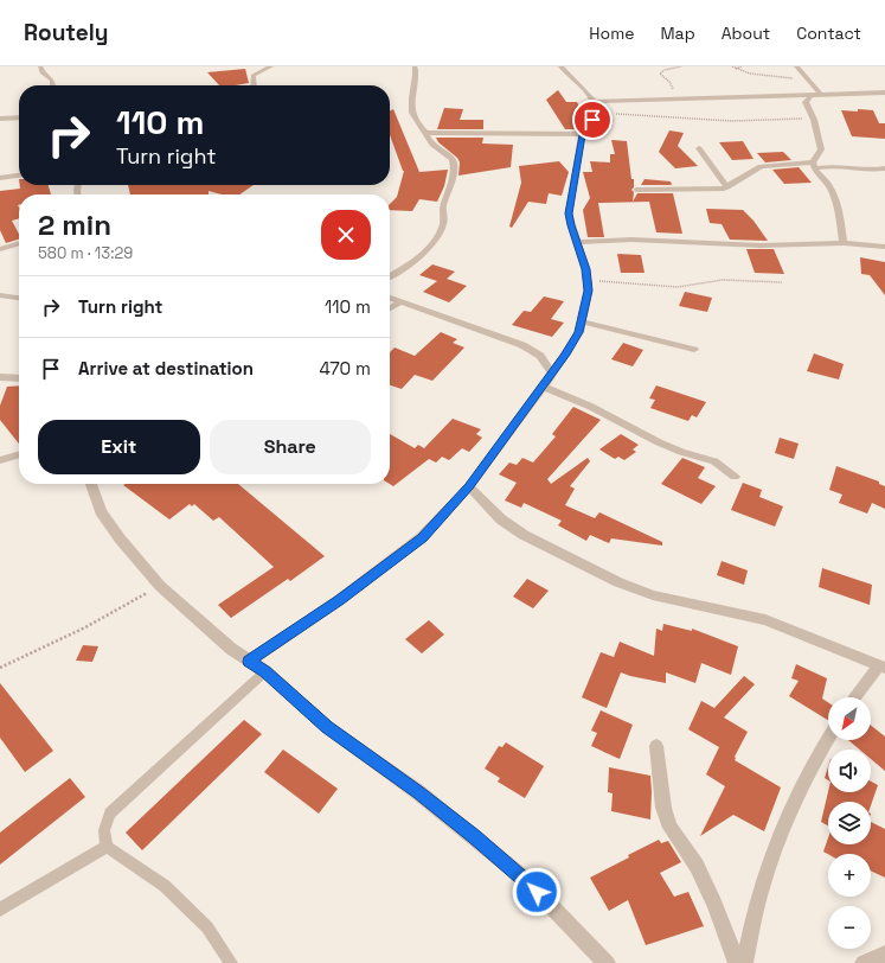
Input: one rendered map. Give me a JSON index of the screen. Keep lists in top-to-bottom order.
{
  "north": "bottom left",
  "page": {
    "header": "Routely",
    "nav": [
      "Home",
      "Map",
      "About",
      "Contact"
    ],
    "turn": ["110 m", "Turn right"],
    "heading": ["2 min", "580 m · 13:29"],
    "list": [
      {
        "name": "Turn right",
        "value": "110 m"
      },
      {
        "name": "Arrive at destination",
        "value": "470 m"
      }
    ],
    "buttons": ["Exit", "Share"],
    "map_buttons": ["+", "−"]
  }
}
